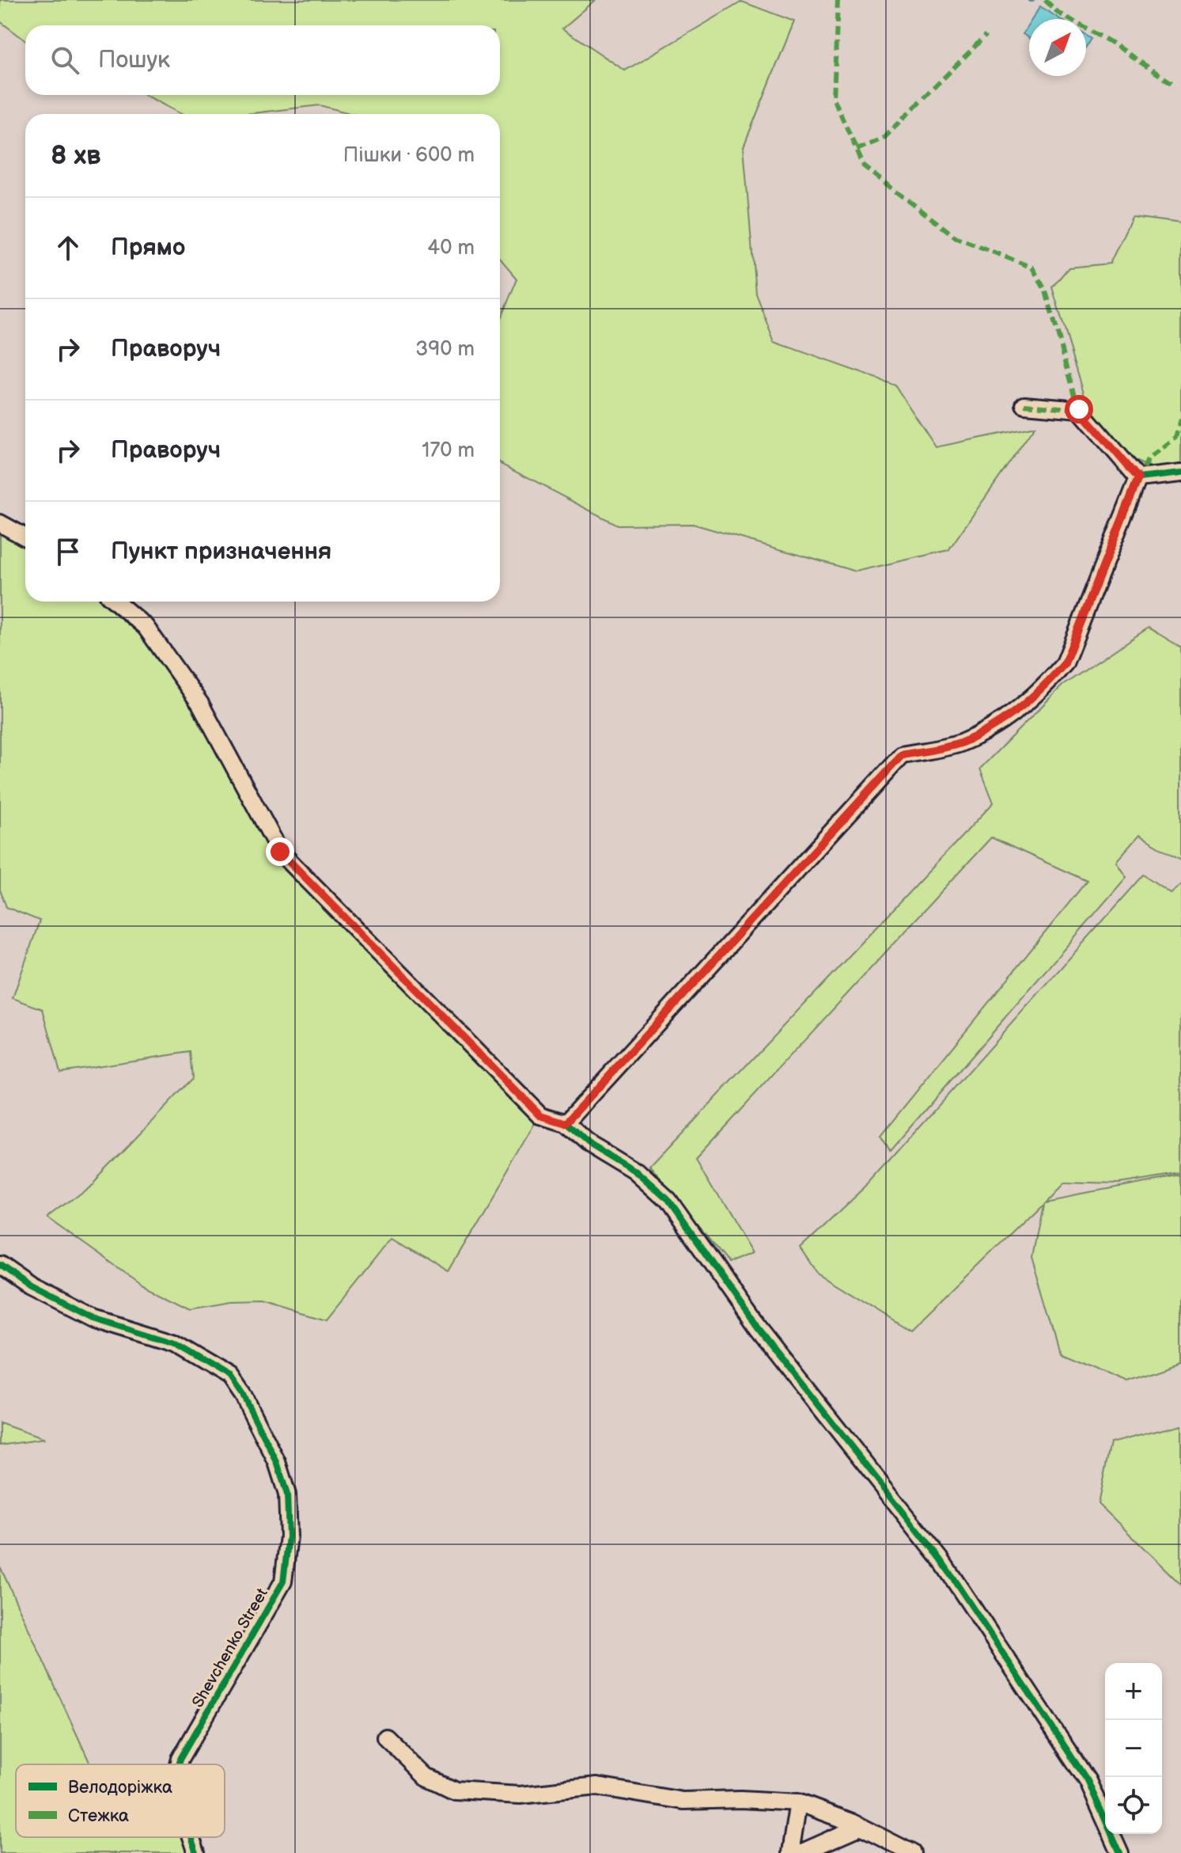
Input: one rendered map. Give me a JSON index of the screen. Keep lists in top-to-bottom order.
{
  "streets": {
    "street": ["Shevchenko Street"]
  },
  "legend": ["Велодоріжка", "Стежка"],
  "north": "top right",
  "page": {
    "search": "Пошук",
    "heading": ["8 хв", "Пішки · 600 m"],
    "list": [
      ["Прямо", "40 m"],
      ["Праворуч", "390 m"],
      ["Праворуч", "170 m"],
      "Пункт призначення"
    ],
    "map_buttons": ["+", "−"]
  }
}
